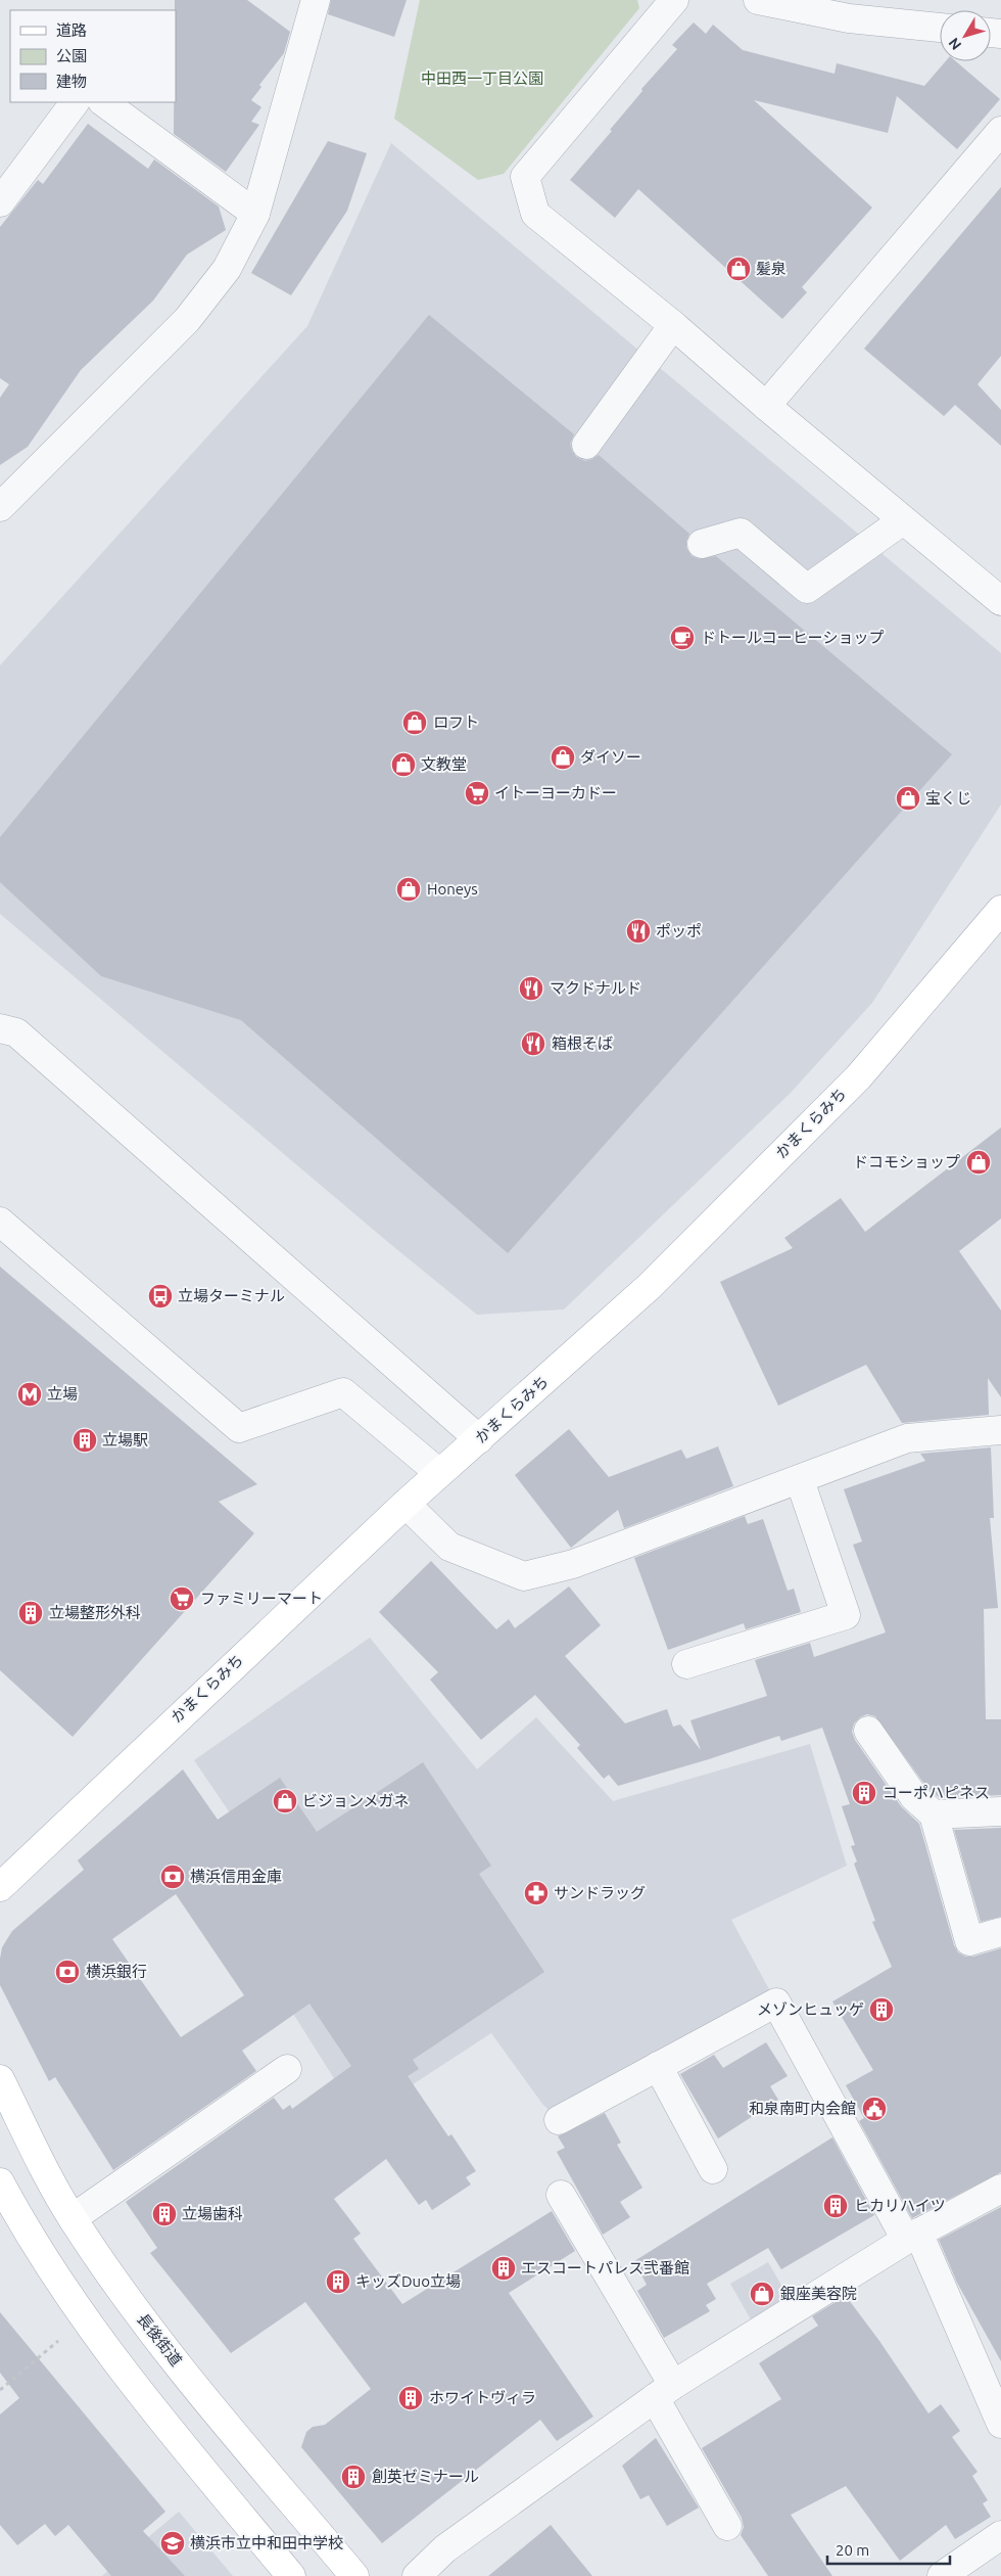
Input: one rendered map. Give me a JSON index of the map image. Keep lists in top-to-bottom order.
{
  "streets": {
    "main road": ["かまくらみち", "長後街道"]
  },
  "parks": ["中田西一丁目公園"],
  "places": {
    "shop": [
      "髪泉",
      "ロフト",
      "ダイソー",
      "文教堂",
      "宝くじ",
      "Honeys",
      "ドコモショップ",
      "ビジョンメガネ",
      "銀座美容院"
    ],
    "cafe": ["ドトールコーヒーショップ"],
    "supermarket": ["イトーヨーカドー", "ファミリーマート"],
    "restaurant": ["ポッポ", "マクドナルド", "箱根そば"],
    "bus stop": ["立場ターミナル"],
    "metro station": ["立場"],
    "building": [
      "立場駅",
      "立場整形外科",
      "コーポハピネス",
      "メゾンヒュッゲ",
      "ヒカリハイツ",
      "立場歯科",
      "エスコートパレス弐番館",
      "キッズDuo立場",
      "ホワイトヴィラ",
      "創英ゼミナール"
    ],
    "bank": ["横浜信用金庫", "横浜銀行"],
    "pharmacy": ["サンドラッグ"],
    "public building": ["和泉南町内会館"],
    "school or university": ["横浜市立中和田中学校"]
  },
  "legend": ["道路", "公園", "建物"],
  "scale_bar": "20 m",
  "north": "bottom left"
}
